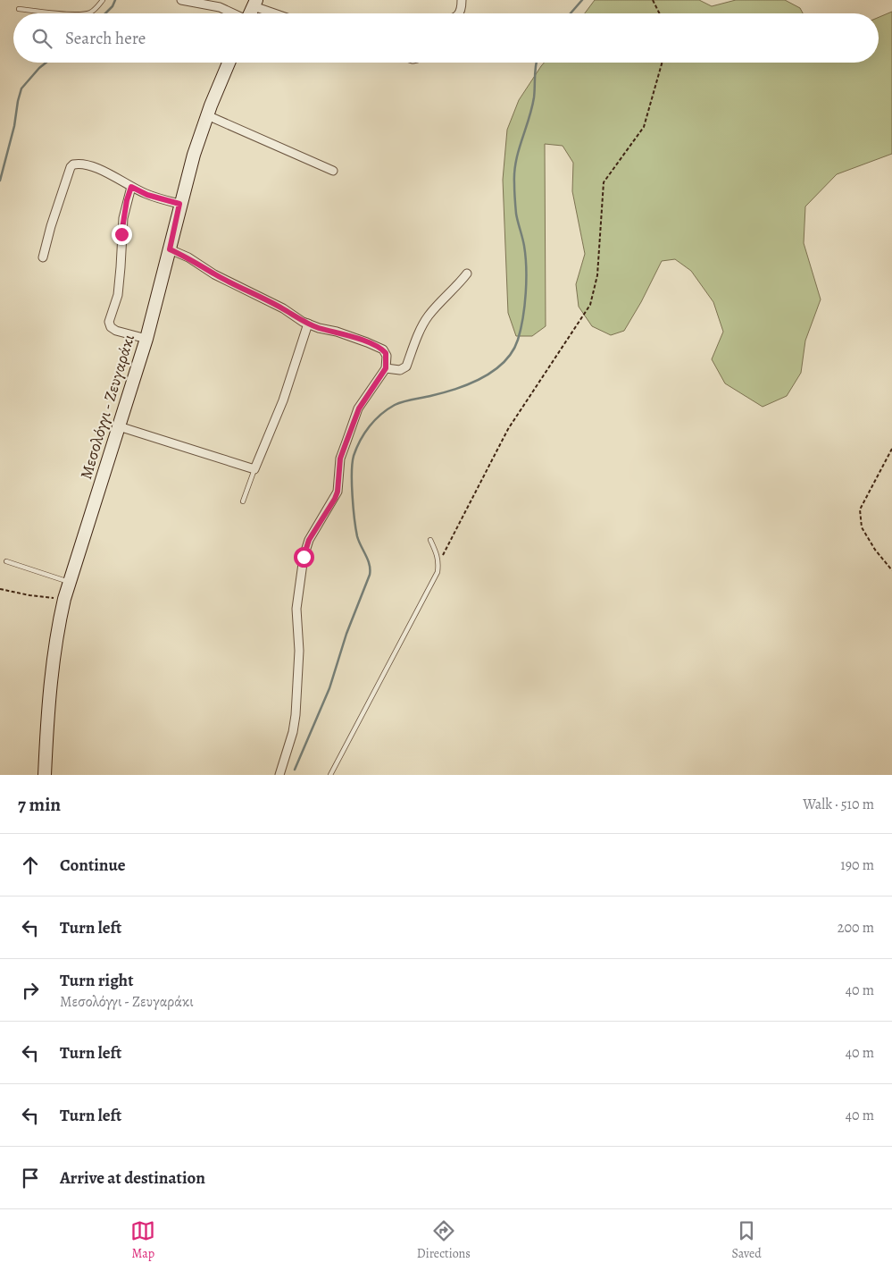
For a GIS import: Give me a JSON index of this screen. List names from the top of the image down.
{
  "streets": {
    "main road": ["Μεσολόγγι - Ζευγαράκι"]
  },
  "page": {
    "search": "Search here",
    "heading": ["7 min", "Walk · 510 m"],
    "list": [
      ["Continue", "190 m"],
      ["Turn left", "200 m"],
      ["Turn right", "Μεσολόγγι - Ζευγαράκι", "40 m"],
      ["Turn left", "40 m"],
      ["Turn left", "40 m"],
      "Arrive at destination"
    ],
    "nav": ["Map", "Directions", "Saved"]
  }
}
